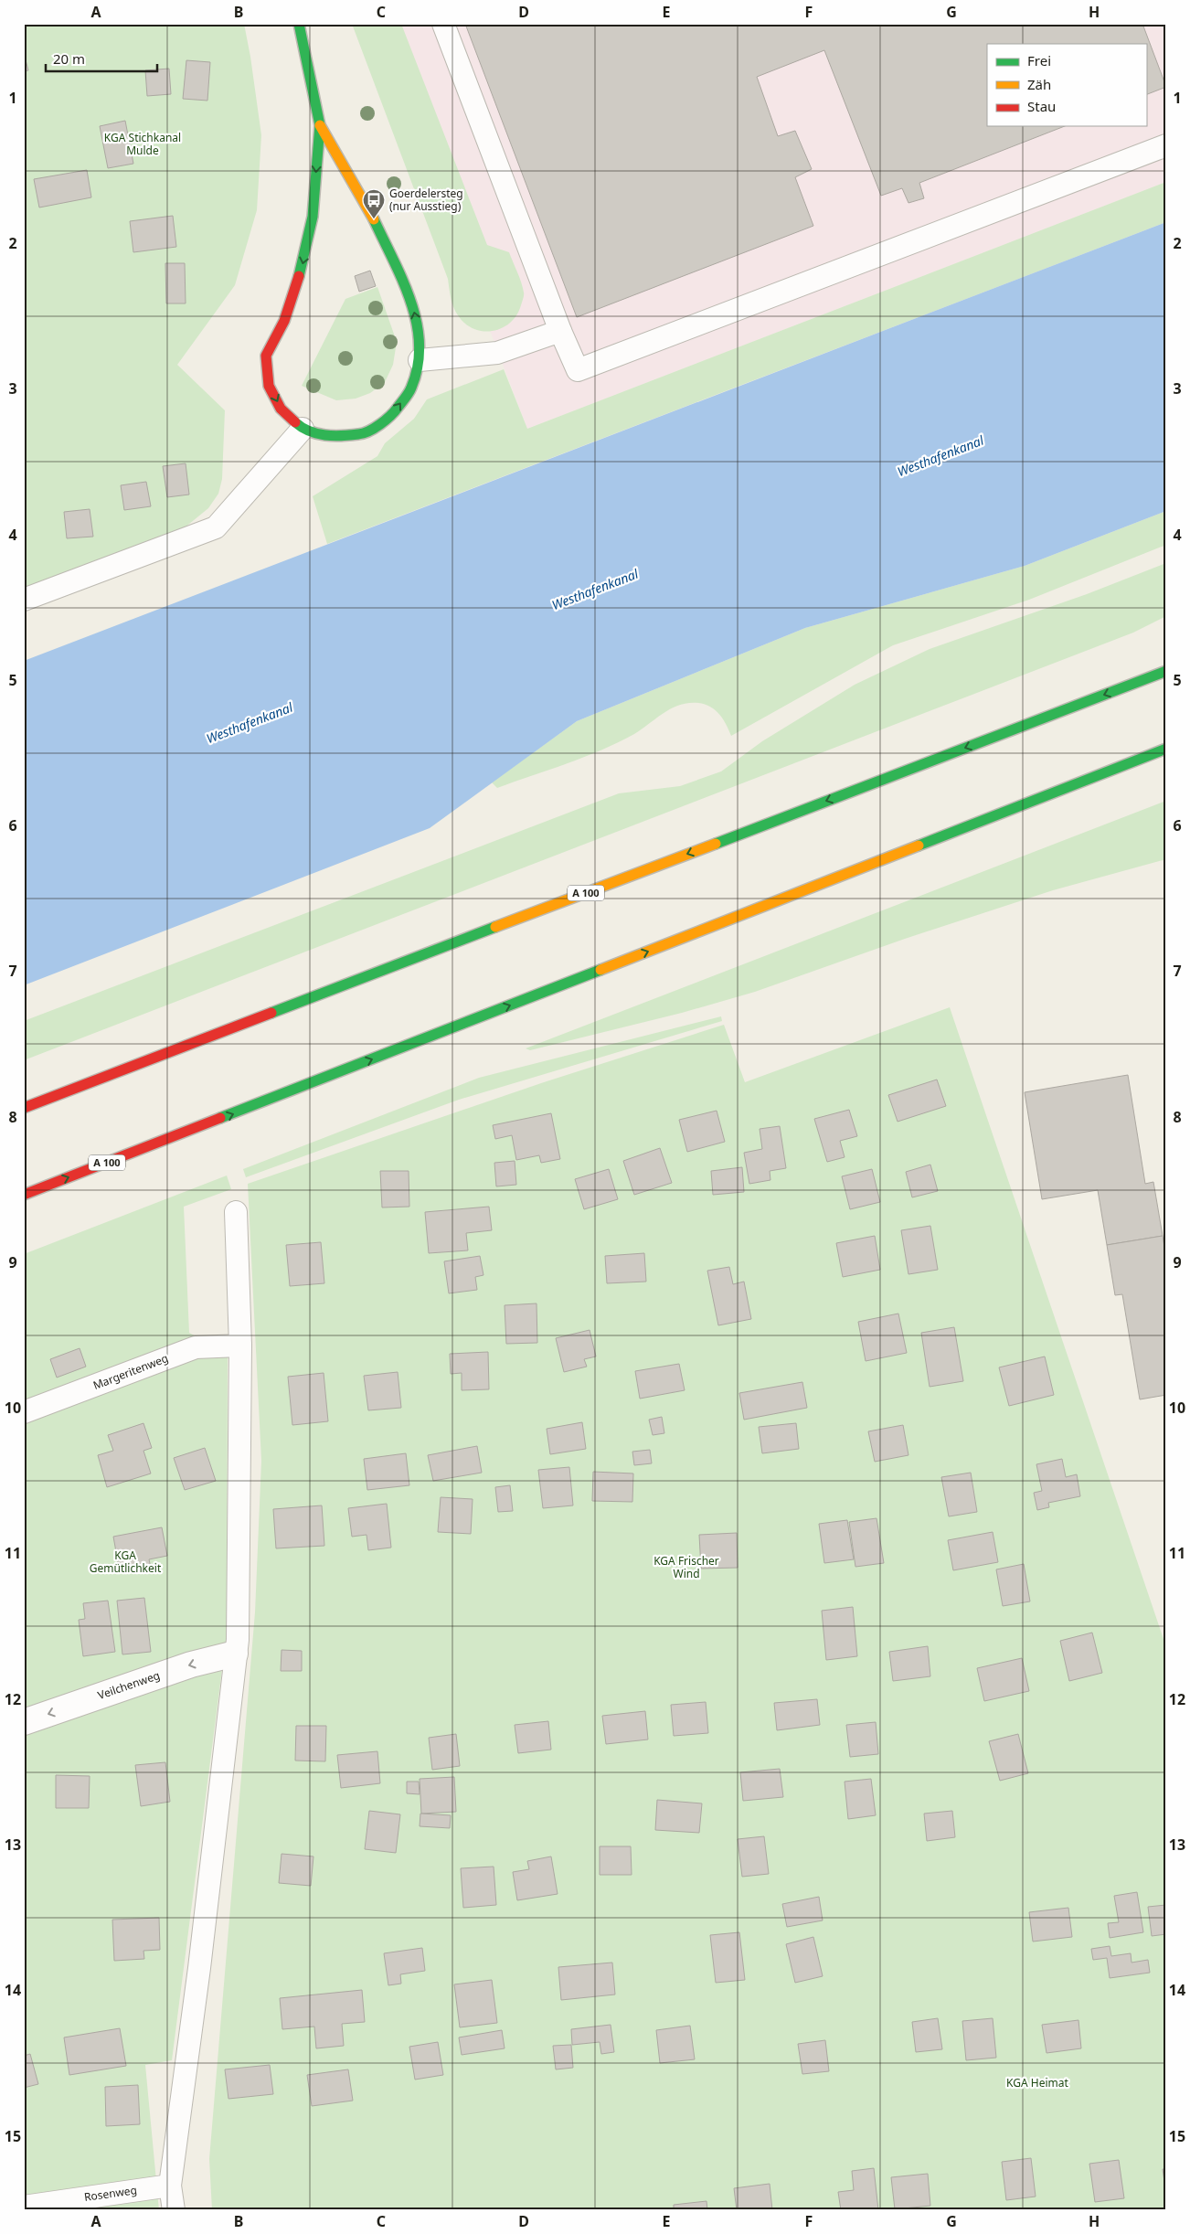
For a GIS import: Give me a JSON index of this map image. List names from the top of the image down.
{
  "streets": {
    "main road": ["A 100"],
    "street": ["Veilchenweg"],
    "lane": ["Margeritenweg", "Rosenweg"]
  },
  "one_way": ["Veilchenweg"],
  "water": ["Westhafenkanal"],
  "parks": [
    "KGA Stichkanal Mulde",
    "KGA Gemütlichkeit",
    "KGA Frischer Wind",
    "KGA Heimat"
  ],
  "places": {
    "bus stop": ["Goerdelersteg (nur Ausstieg)"]
  },
  "legend": ["Frei", "Zäh", "Stau"],
  "scale_bar": "20 m",
  "grid": {
    "columns": [
      "A",
      "B",
      "C",
      "D",
      "E",
      "F",
      "G",
      "H"
    ],
    "rows": [
      "1",
      "2",
      "3",
      "4",
      "5",
      "6",
      "7",
      "8",
      "9",
      "10",
      "11",
      "12",
      "13",
      "14",
      "15"
    ]
  }
}
